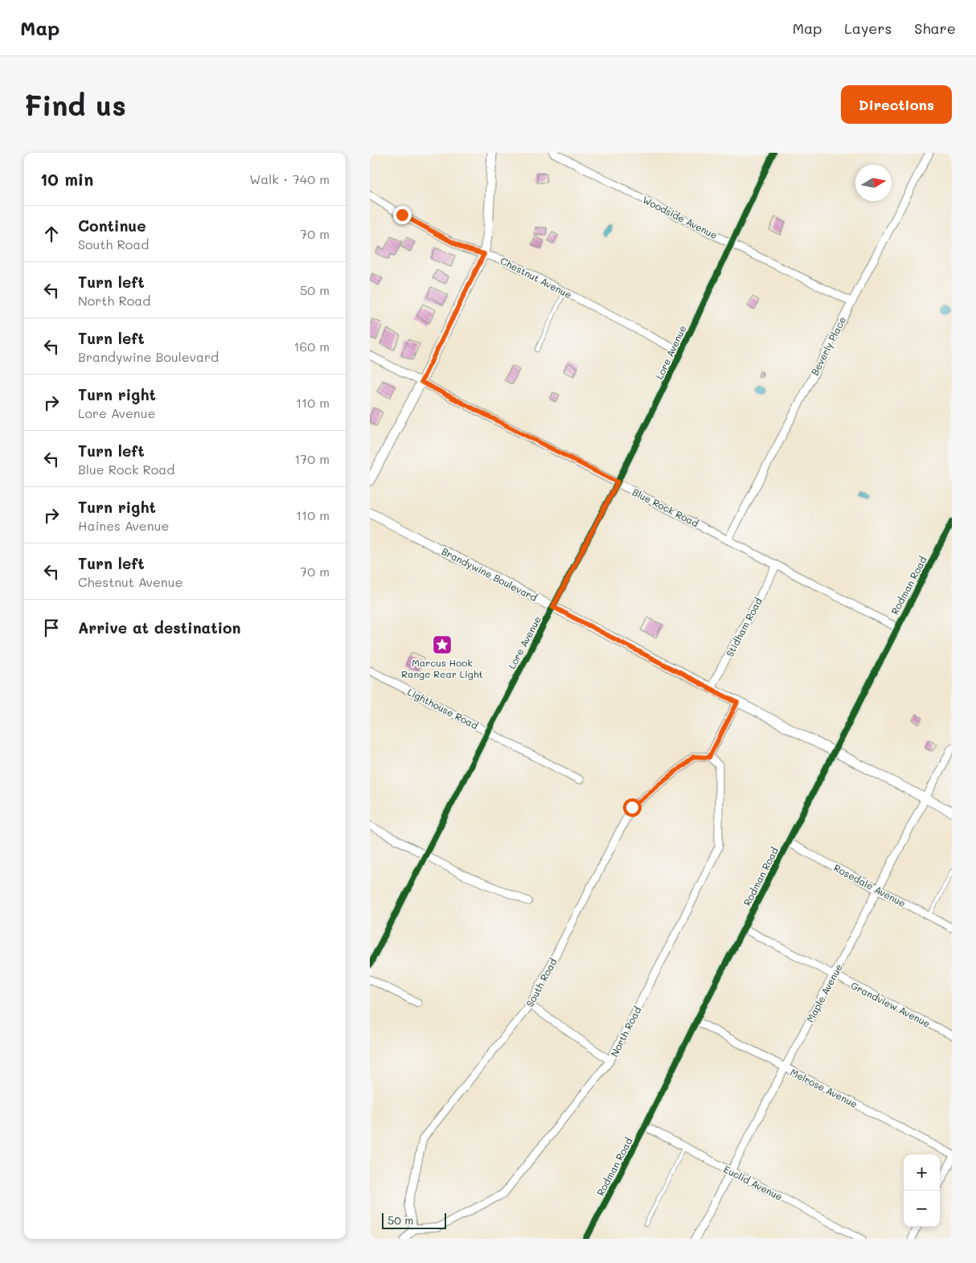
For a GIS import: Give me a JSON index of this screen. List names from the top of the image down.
{
  "streets": {
    "street": [
      "Woodside Avenue",
      "Chestnut Avenue",
      "Beverly Place",
      "Lore Avenue",
      "Blue Rock Road",
      "Brandywine Boulevard",
      "Rodman Road",
      "Stidham Road",
      "Lighthouse Road",
      "Rosedale Avenue",
      "South Road",
      "Maple Avenue",
      "Grandview Avenue",
      "North Road",
      "Melrose Avenue",
      "Euclid Avenue"
    ]
  },
  "crossings": [
    ["Woodside Avenue", "Beverly Place"],
    ["Woodside Avenue", "Lore Avenue"],
    ["Chestnut Avenue", "Lore Avenue"],
    ["Beverly Place", "Blue Rock Road"],
    ["Lore Avenue", "Blue Rock Road"],
    ["Lore Avenue", "Brandywine Boulevard"],
    ["Lore Avenue", "Lighthouse Road"],
    ["Blue Rock Road", "Rodman Road"],
    ["Blue Rock Road", "Stidham Road"],
    ["Brandywine Boulevard", "Rodman Road"],
    ["Brandywine Boulevard", "Stidham Road"],
    ["Brandywine Boulevard", "Maple Avenue"],
    ["Rodman Road", "Rosedale Avenue"],
    ["Rodman Road", "Grandview Avenue"],
    ["Rodman Road", "Melrose Avenue"],
    ["Rodman Road", "Euclid Avenue"],
    ["Rosedale Avenue", "Maple Avenue"],
    ["South Road", "North Road"],
    ["Maple Avenue", "Grandview Avenue"],
    ["Maple Avenue", "Melrose Avenue"],
    ["Maple Avenue", "Euclid Avenue"]
  ],
  "places": {
    "place": ["Marcus Hook Range Rear Light"]
  },
  "scale_bar": "50 m",
  "north": "right",
  "page": {
    "header": "Map",
    "nav": ["Map", "Layers", "Share"],
    "buttons": "Directions",
    "title": "Find us",
    "heading": ["10 min", "Walk · 740 m"],
    "list": [
      ["Continue", "South Road", "70 m"],
      ["Turn left", "North Road", "50 m"],
      ["Turn left", "Brandywine Boulevard", "160 m"],
      ["Turn right", "Lore Avenue", "110 m"],
      ["Turn left", "Blue Rock Road", "170 m"],
      ["Turn right", "Haines Avenue", "110 m"],
      ["Turn left", "Chestnut Avenue", "70 m"],
      "Arrive at destination"
    ],
    "map_buttons": ["+", "−"],
    "scale": "50 m"
  }
}
